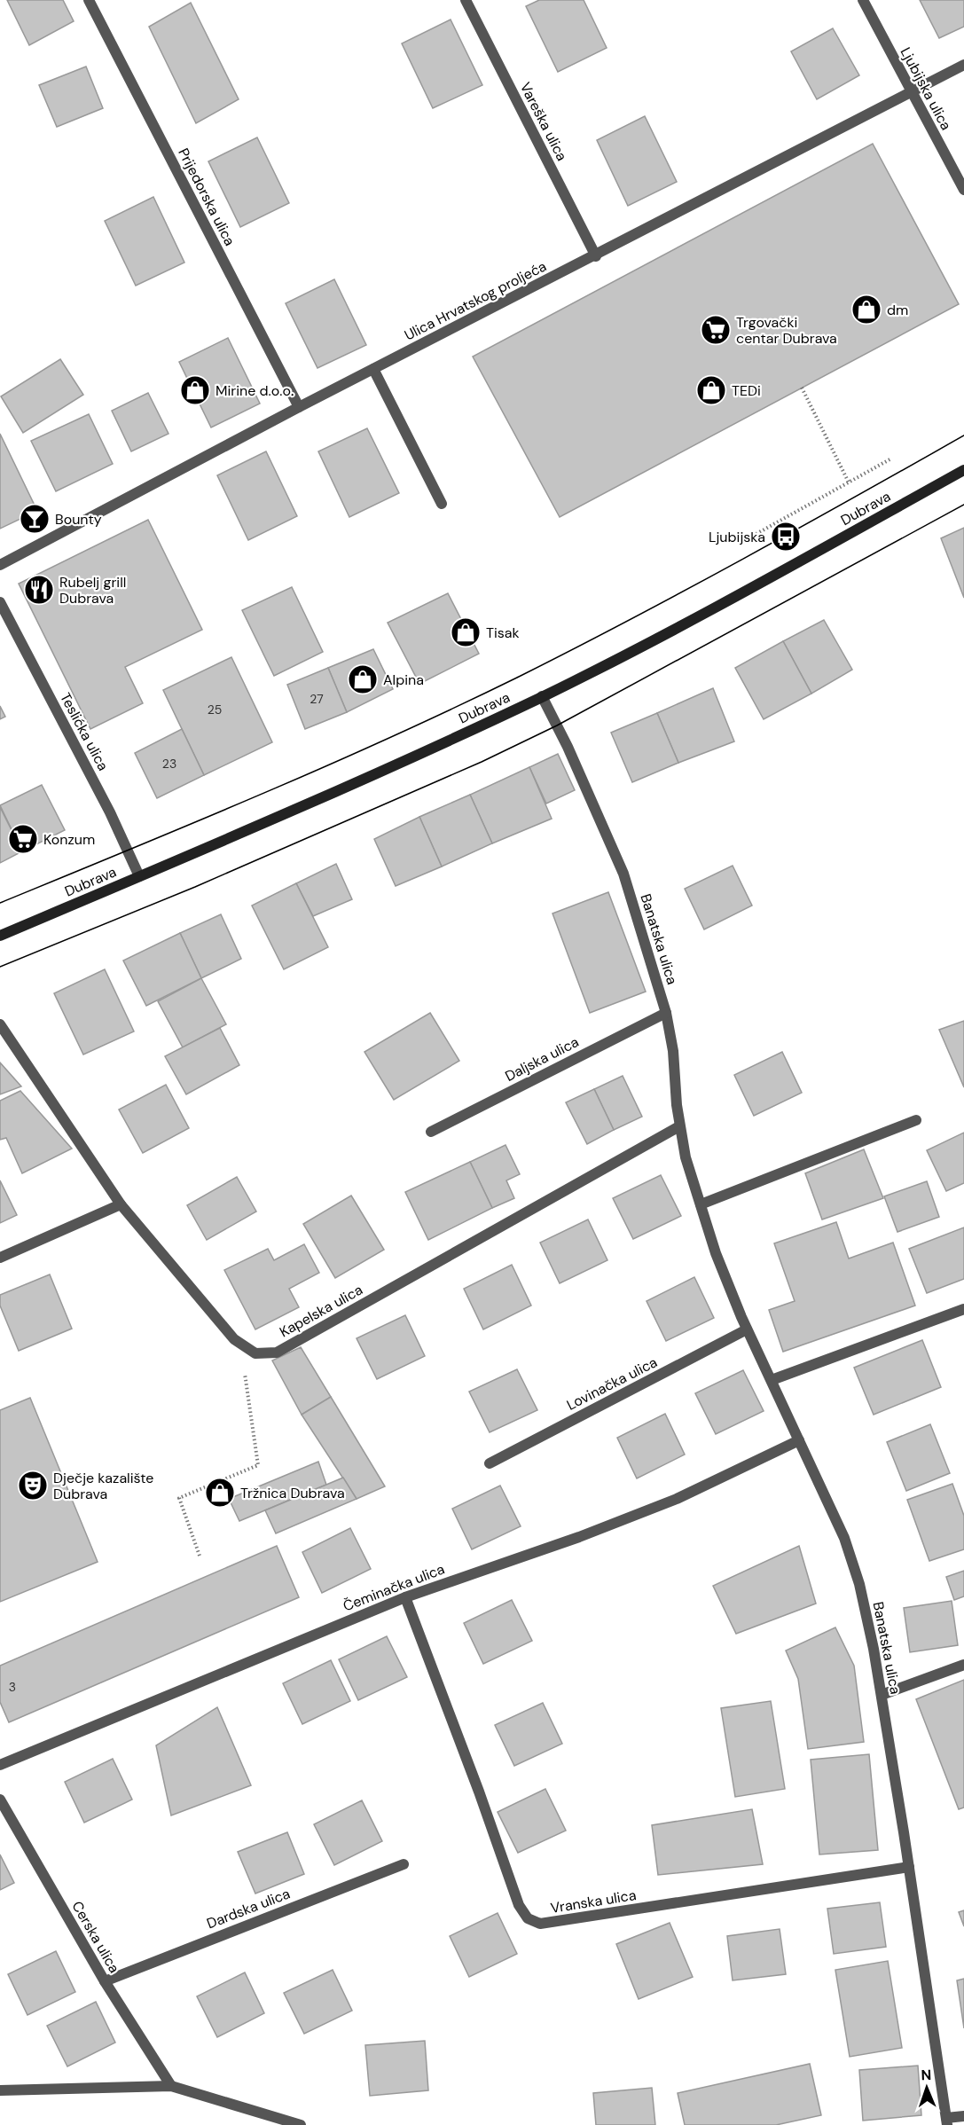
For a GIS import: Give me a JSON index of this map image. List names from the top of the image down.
{
  "streets": {
    "main road": ["Dubrava"],
    "street": [
      "Ljubijska ulica",
      "Vareška ulica",
      "Prijedorska ulica",
      "Ulica Hrvatskog proljeća",
      "Teslićka ulica",
      "Banatska ulica",
      "Daljska ulica",
      "Kapelska ulica",
      "Lovinačka ulica",
      "Čeminačka ulica",
      "Vranska ulica",
      "Dardska ulica",
      "Cerska ulica"
    ]
  },
  "crossings": [
    ["Ljubijska ulica", "Ulica Hrvatskog proljeća"],
    ["Vareška ulica", "Ulica Hrvatskog proljeća"],
    ["Prijedorska ulica", "Ulica Hrvatskog proljeća"],
    ["Dubrava", "Teslićka ulica"],
    ["Dubrava", "Banatska ulica"],
    ["Banatska ulica", "Daljska ulica"],
    ["Banatska ulica", "Kapelska ulica"],
    ["Banatska ulica", "Lovinačka ulica"],
    ["Banatska ulica", "Čeminačka ulica"],
    ["Banatska ulica", "Vranska ulica"],
    ["Čeminačka ulica", "Vranska ulica"],
    ["Dardska ulica", "Cerska ulica"]
  ],
  "places": {
    "shop": [
      "dm",
      "Mirine d.o.o.",
      "TEDi",
      "Tisak",
      "Alpina",
      "Tržnica Dubrava"
    ],
    "supermarket": ["Trgovački centar Dubrava", "Konzum"],
    "bar": ["Bounty"],
    "bus stop": ["Ljubijska"],
    "restaurant": ["Rubelj grill Dubrava"],
    "theatre": ["Dječje kazalište Dubrava"]
  },
  "house_numbers": [
    "27",
    "25",
    "23",
    "3"
  ],
  "north": "top"
}
